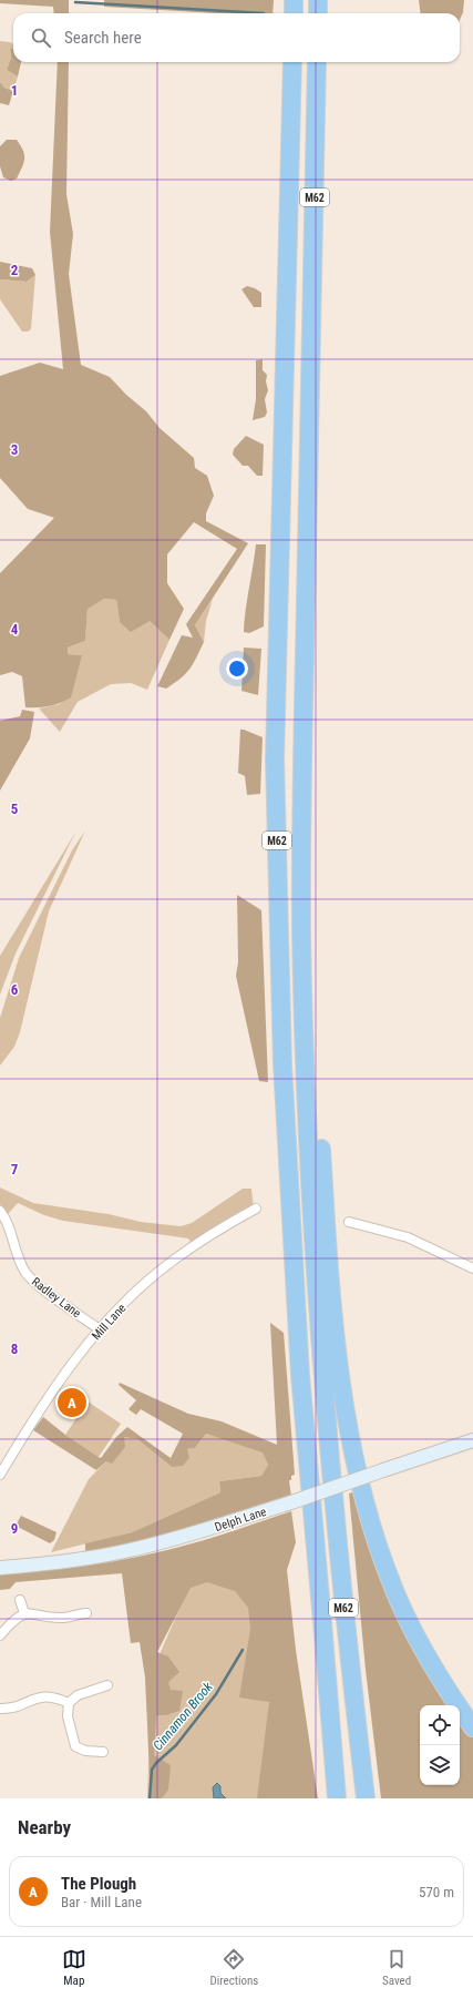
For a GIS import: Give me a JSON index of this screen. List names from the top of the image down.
{
  "streets": {
    "highway": ["M62"],
    "street": ["Radley Lane", "Mill Lane", "Delph Lane"]
  },
  "crossings": [
    ["Radley Lane", "Mill Lane"]
  ],
  "water": ["Cinnamon Brook"],
  "page": {
    "search": "Search here",
    "pins": "A",
    "heading": "Nearby",
    "list": [
      {
        "mark": "A",
        "name": "The Plough",
        "note": "Bar · Mill Lane",
        "value": "570 m"
      }
    ],
    "nav": ["Map", "Directions", "Saved"]
  },
  "grid": {
    "rows": [
      "1",
      "2",
      "3",
      "4",
      "5",
      "6",
      "7",
      "8",
      "9"
    ]
  }
}
